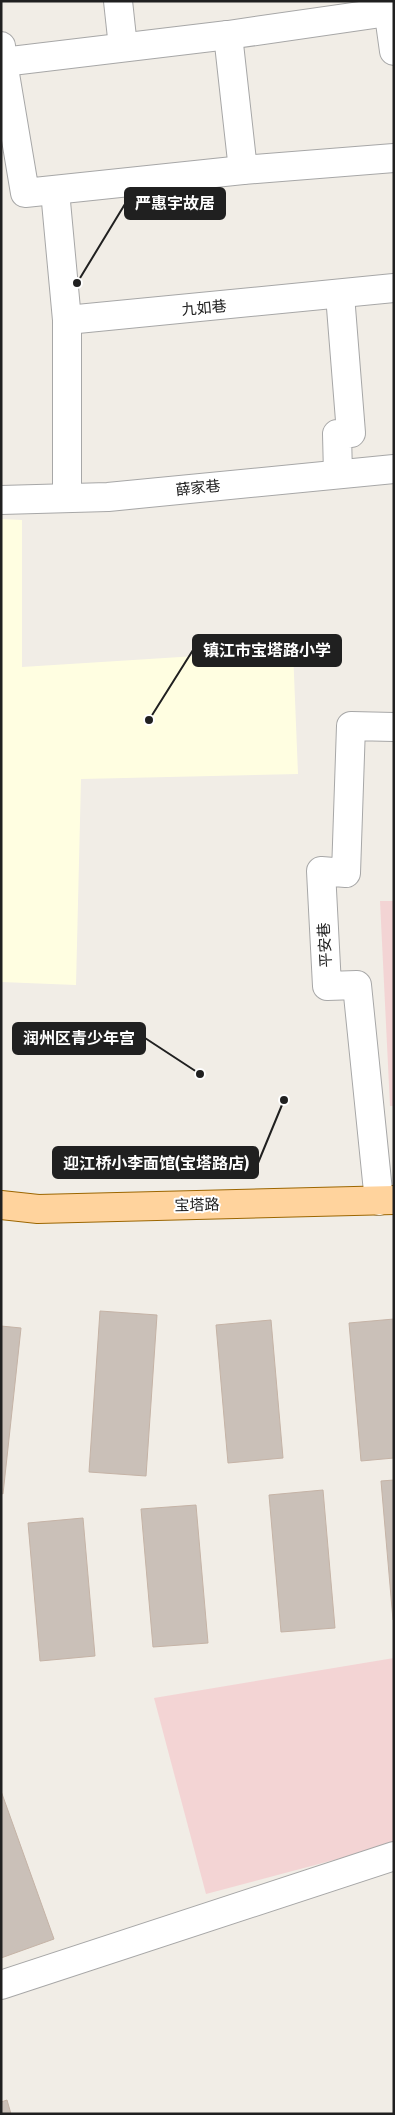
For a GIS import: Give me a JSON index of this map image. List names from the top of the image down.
{
  "streets": {
    "main road": ["宝塔路"],
    "lane": ["九如巷", "薛家巷", "平安巷"]
  },
  "crossings": [
    ["平安巷", "宝塔路"]
  ],
  "places": [
    "严惠宇故居",
    "镇江市宝塔路小学",
    "润州区青少年宫",
    "迎江桥小李面馆(宝塔路店)"
  ]
}
